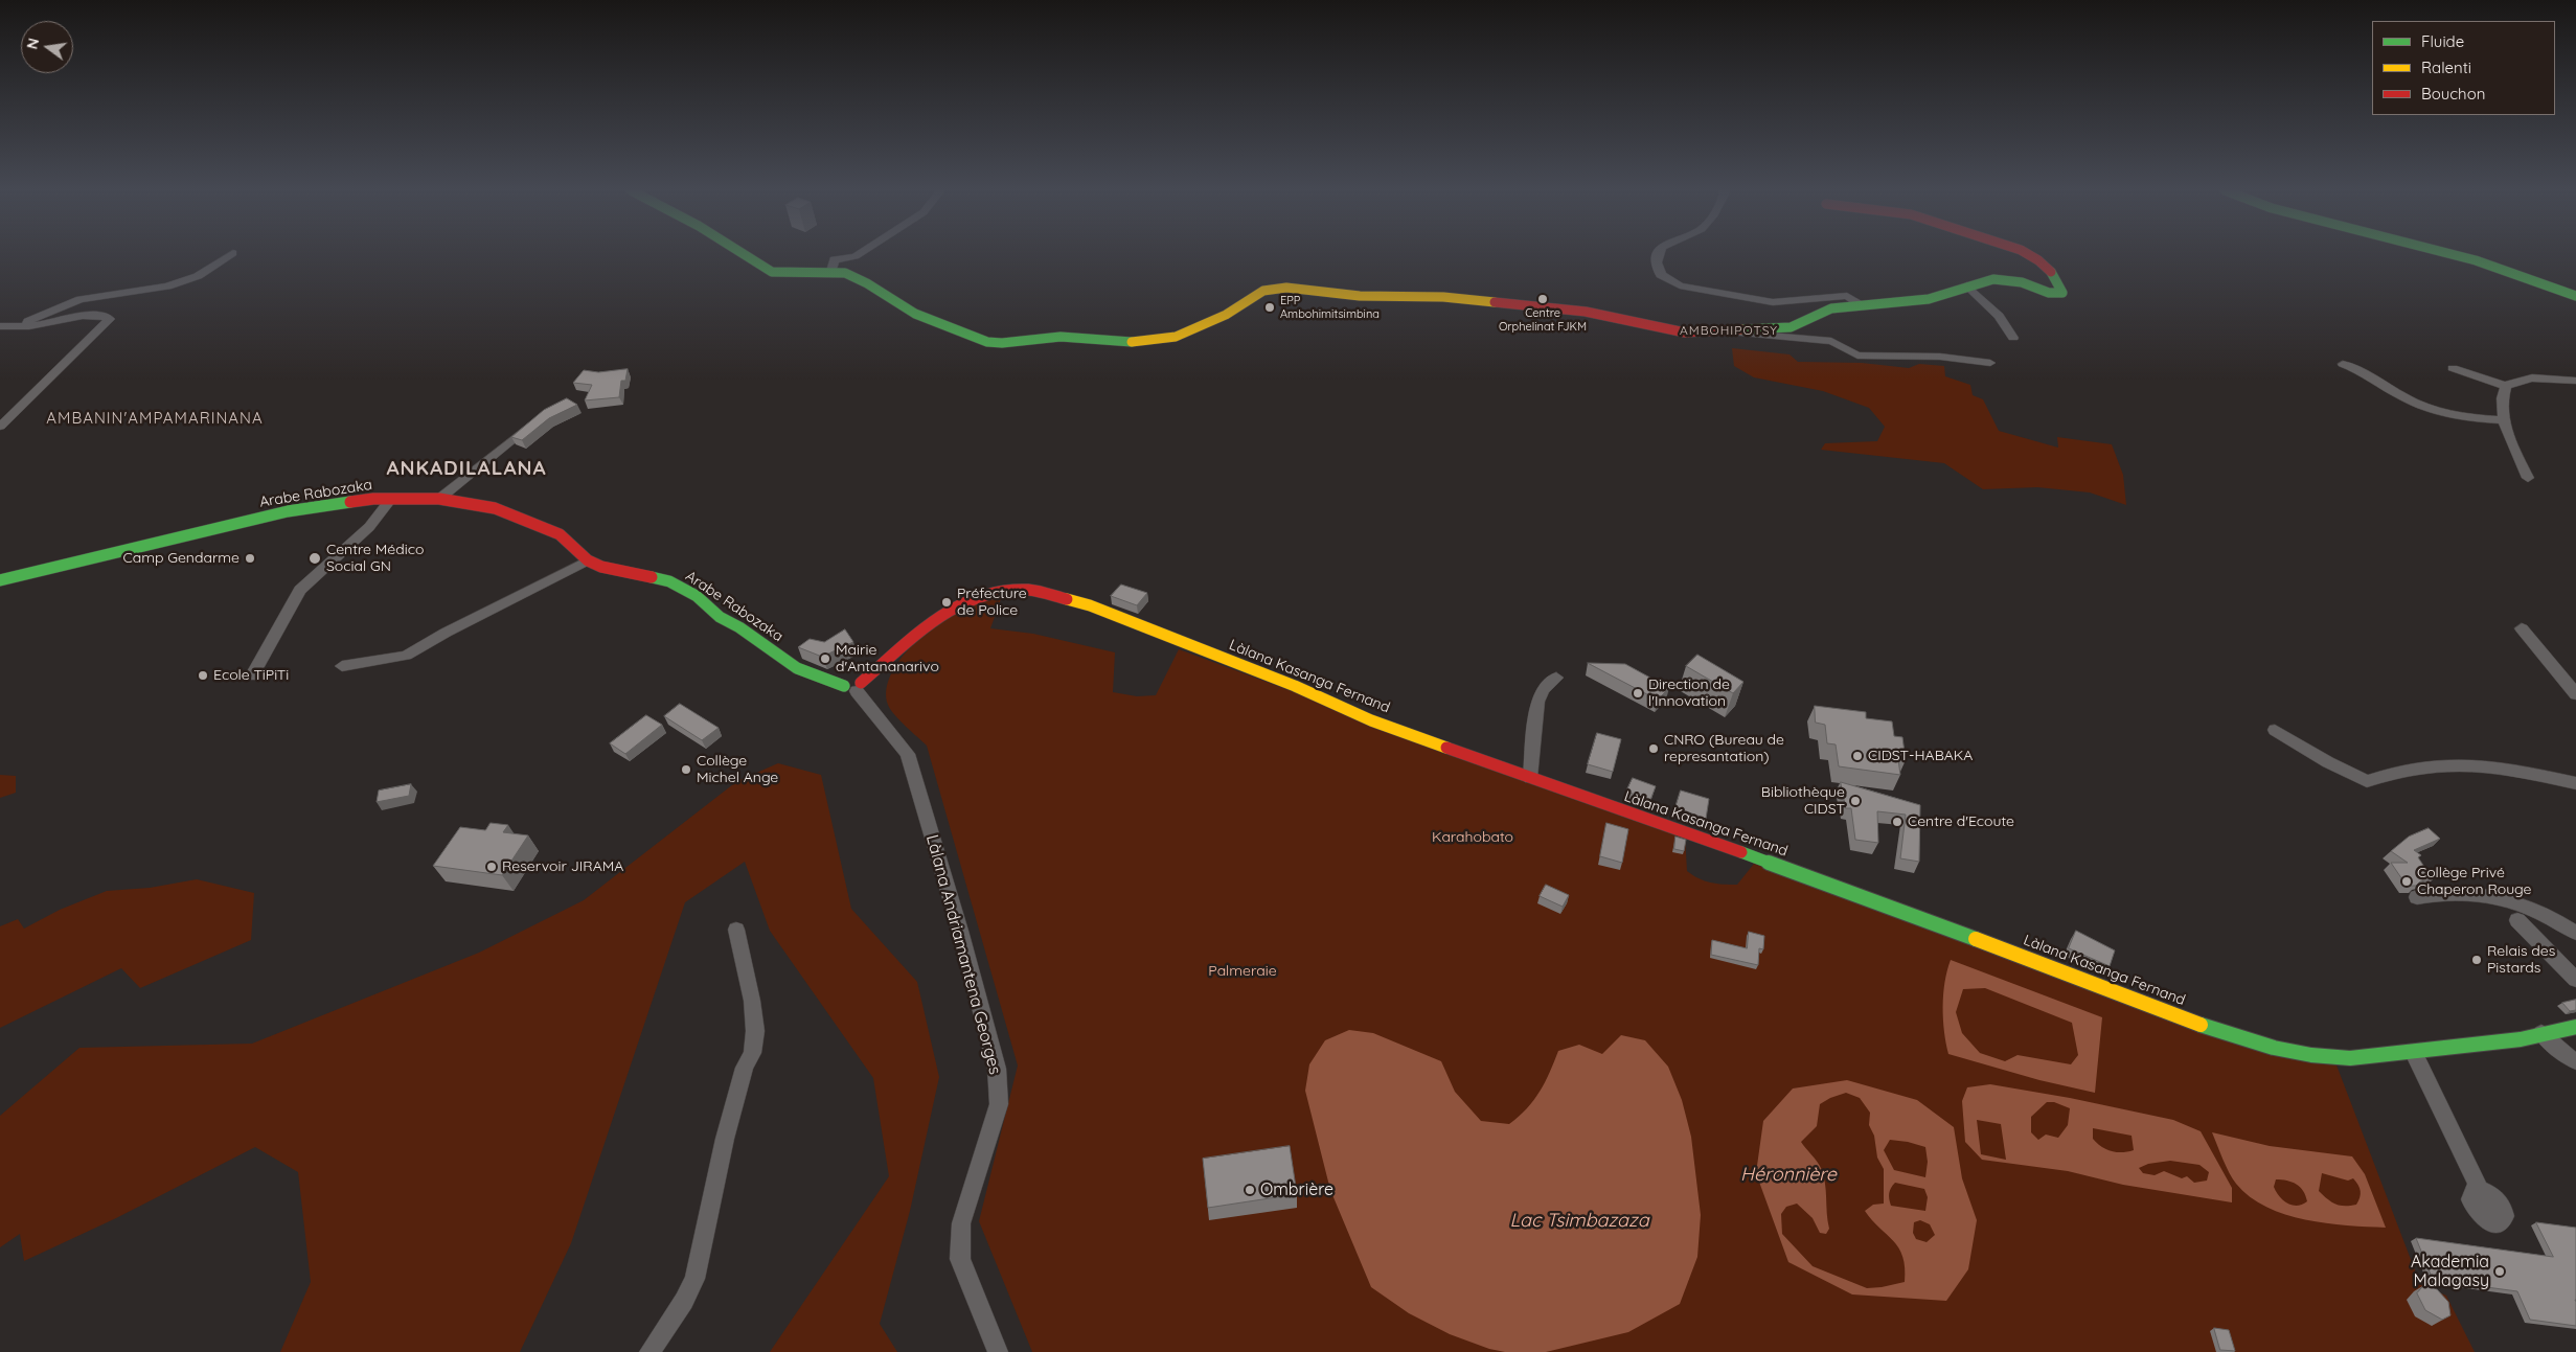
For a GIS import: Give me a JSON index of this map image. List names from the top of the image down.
{
  "streets": {
    "street": ["Arabe Rabozaka", "Làlana Kasanga Fernand", "Làlana Andriamantena Georges"]
  },
  "crossings": [
    ["Arabe Rabozaka", "Làlana Kasanga Fernand"],
    ["Arabe Rabozaka", "Làlana Andriamantena Georges"],
    ["Làlana Kasanga Fernand", "Làlana Andriamantena Georges"]
  ],
  "districts": ["AMBOHIPOTSY", "AMBANIN'AMPAMARINANA", "ANKADILALANA"],
  "water": ["Héronnière", "Lac Tsimbazaza"],
  "parks": ["Karahobato", "Palmeraie"],
  "places": [
    "Centre Orphelinat FJKM",
    "EPP Ambohimitsimbina",
    "Camp Gendarme",
    "Centre Médico Social GN",
    "Préfecture de Police",
    "Mairie d'Antananarivo",
    "Ecole TiPiTi",
    "Direction de l'Innovation",
    "CNRO (Bureau de represantation)",
    "CIDST-HABAKA",
    "Collège Michel Ange",
    "Bibliothèque CIDST",
    "Centre d'Ecoute",
    "Reservoir JIRAMA",
    "Collège Privé Chaperon Rouge",
    "Relais des Pistards",
    "Ombrière",
    "Akademia Malagasy"
  ],
  "legend": ["Fluide", "Ralenti", "Bouchon"],
  "north": "left"
}
